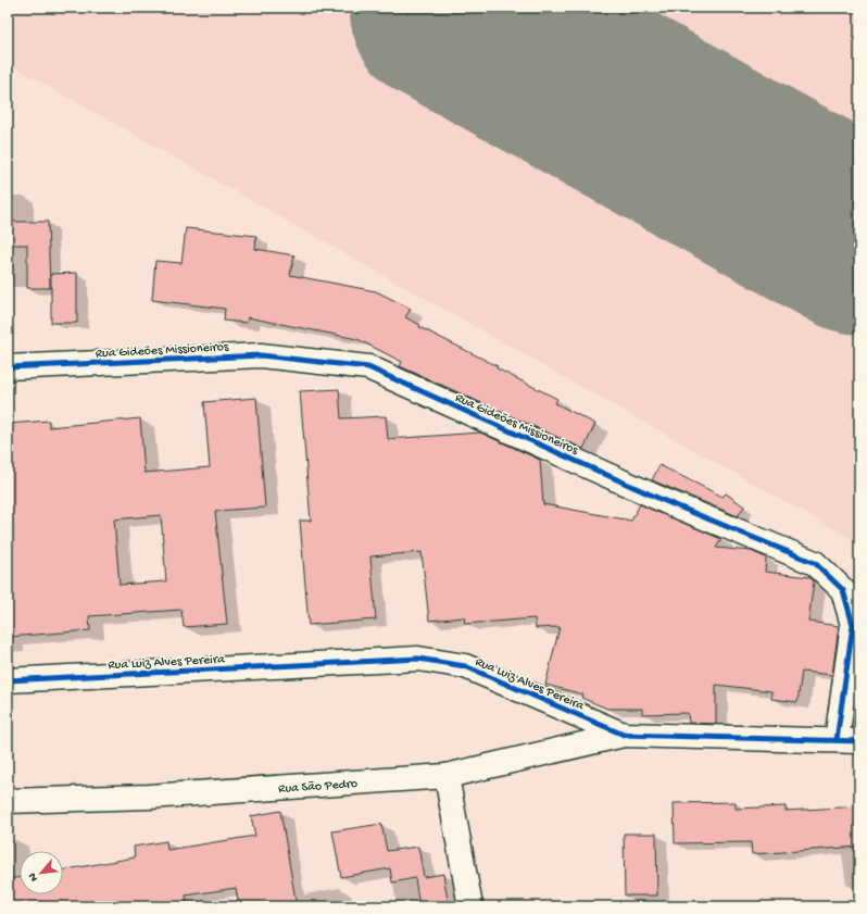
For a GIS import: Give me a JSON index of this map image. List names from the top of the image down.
{
  "streets": {
    "street": ["Rua Gideões Missioneiros", "Rua Luiz Alves Pereira", "Rua São Pedro"]
  },
  "crossings": [
    ["Rua Gideões Missioneiros", "Rua Luiz Alves Pereira"],
    ["Rua Luiz Alves Pereira", "Rua São Pedro"]
  ],
  "north": "bottom left"
}
